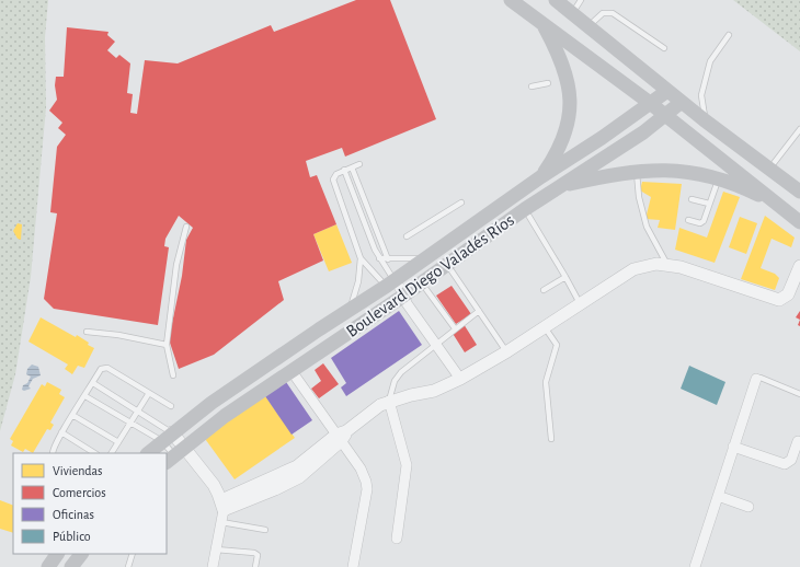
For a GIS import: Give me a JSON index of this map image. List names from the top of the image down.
{
  "streets": {
    "main road": ["Boulevard Diego Valadés Ríos"]
  },
  "legend": [
    "Viviendas",
    "Comercios",
    "Oficinas",
    "Público"
  ]
}
